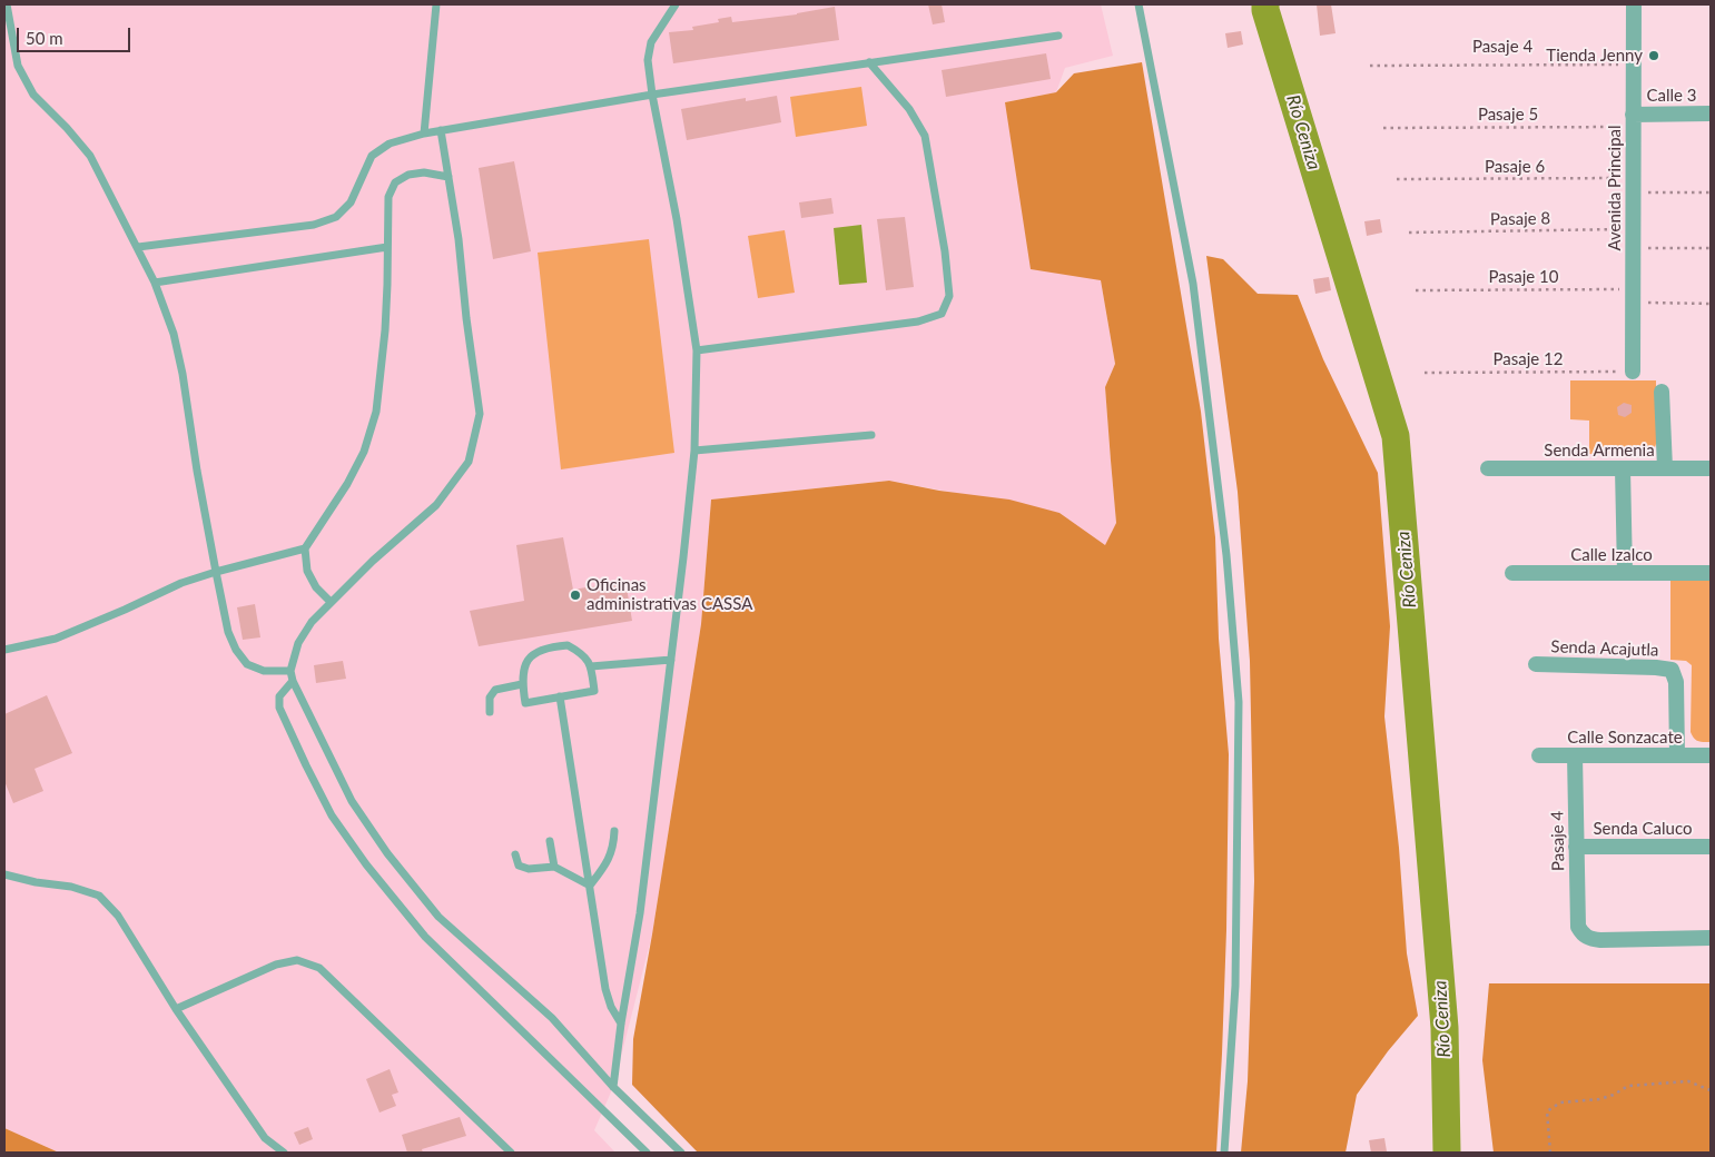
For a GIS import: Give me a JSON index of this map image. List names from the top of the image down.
{
  "streets": {
    "street": [
      "Pasaje 4",
      "Calle 3",
      "Avenida Principal",
      "Senda Armenia",
      "Calle Izalco",
      "Senda Acajutla",
      "Calle Sonzacate",
      "Senda Caluco"
    ],
    "path": [
      "Pasaje 5",
      "Pasaje 6",
      "Pasaje 8",
      "Pasaje 10",
      "Pasaje 12"
    ]
  },
  "crossings": [
    ["Pasaje 4", "Avenida Principal"],
    ["Pasaje 4", "Calle Sonzacate"],
    ["Pasaje 4", "Senda Caluco"],
    ["Calle 3", "Pasaje 5"],
    ["Calle 3", "Avenida Principal"],
    ["Pasaje 5", "Avenida Principal"],
    ["Pasaje 6", "Avenida Principal"],
    ["Avenida Principal", "Pasaje 8"],
    ["Avenida Principal", "Pasaje 10"],
    ["Avenida Principal", "Pasaje 12"],
    ["Senda Acajutla", "Calle Sonzacate"]
  ],
  "water": ["Río Ceniza"],
  "places": ["Tienda Jenny", "Oficinas administrativas CASSA"],
  "scale_bar": "50 m"
}
